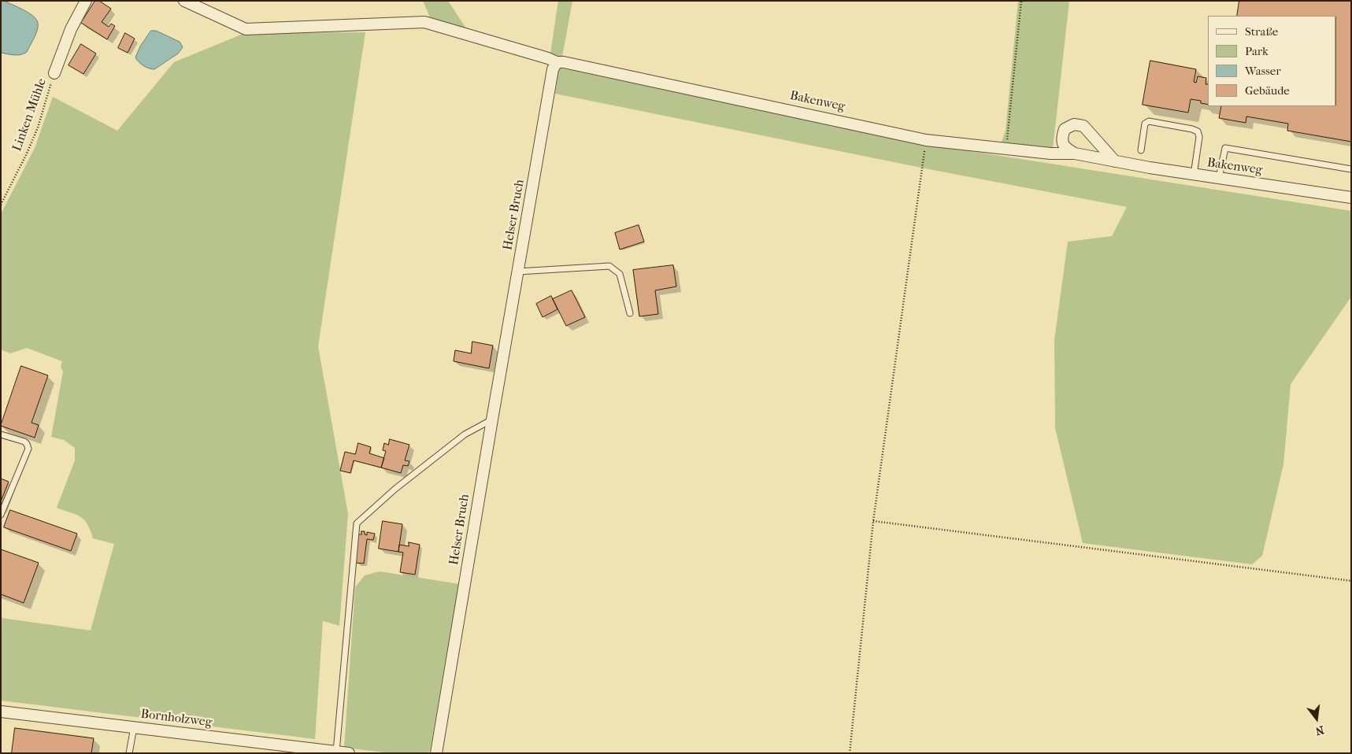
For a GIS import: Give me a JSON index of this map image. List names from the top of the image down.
{
  "streets": {
    "street": ["Bakenweg", "Helser Bruch", "Bornholzweg"],
    "path": ["Linken Mühle"]
  },
  "crossings": [
    ["Bakenweg", "Helser Bruch"]
  ],
  "legend": [
    "Straße",
    "Park",
    "Wasser",
    "Gebäude"
  ],
  "north": "bottom"
}
